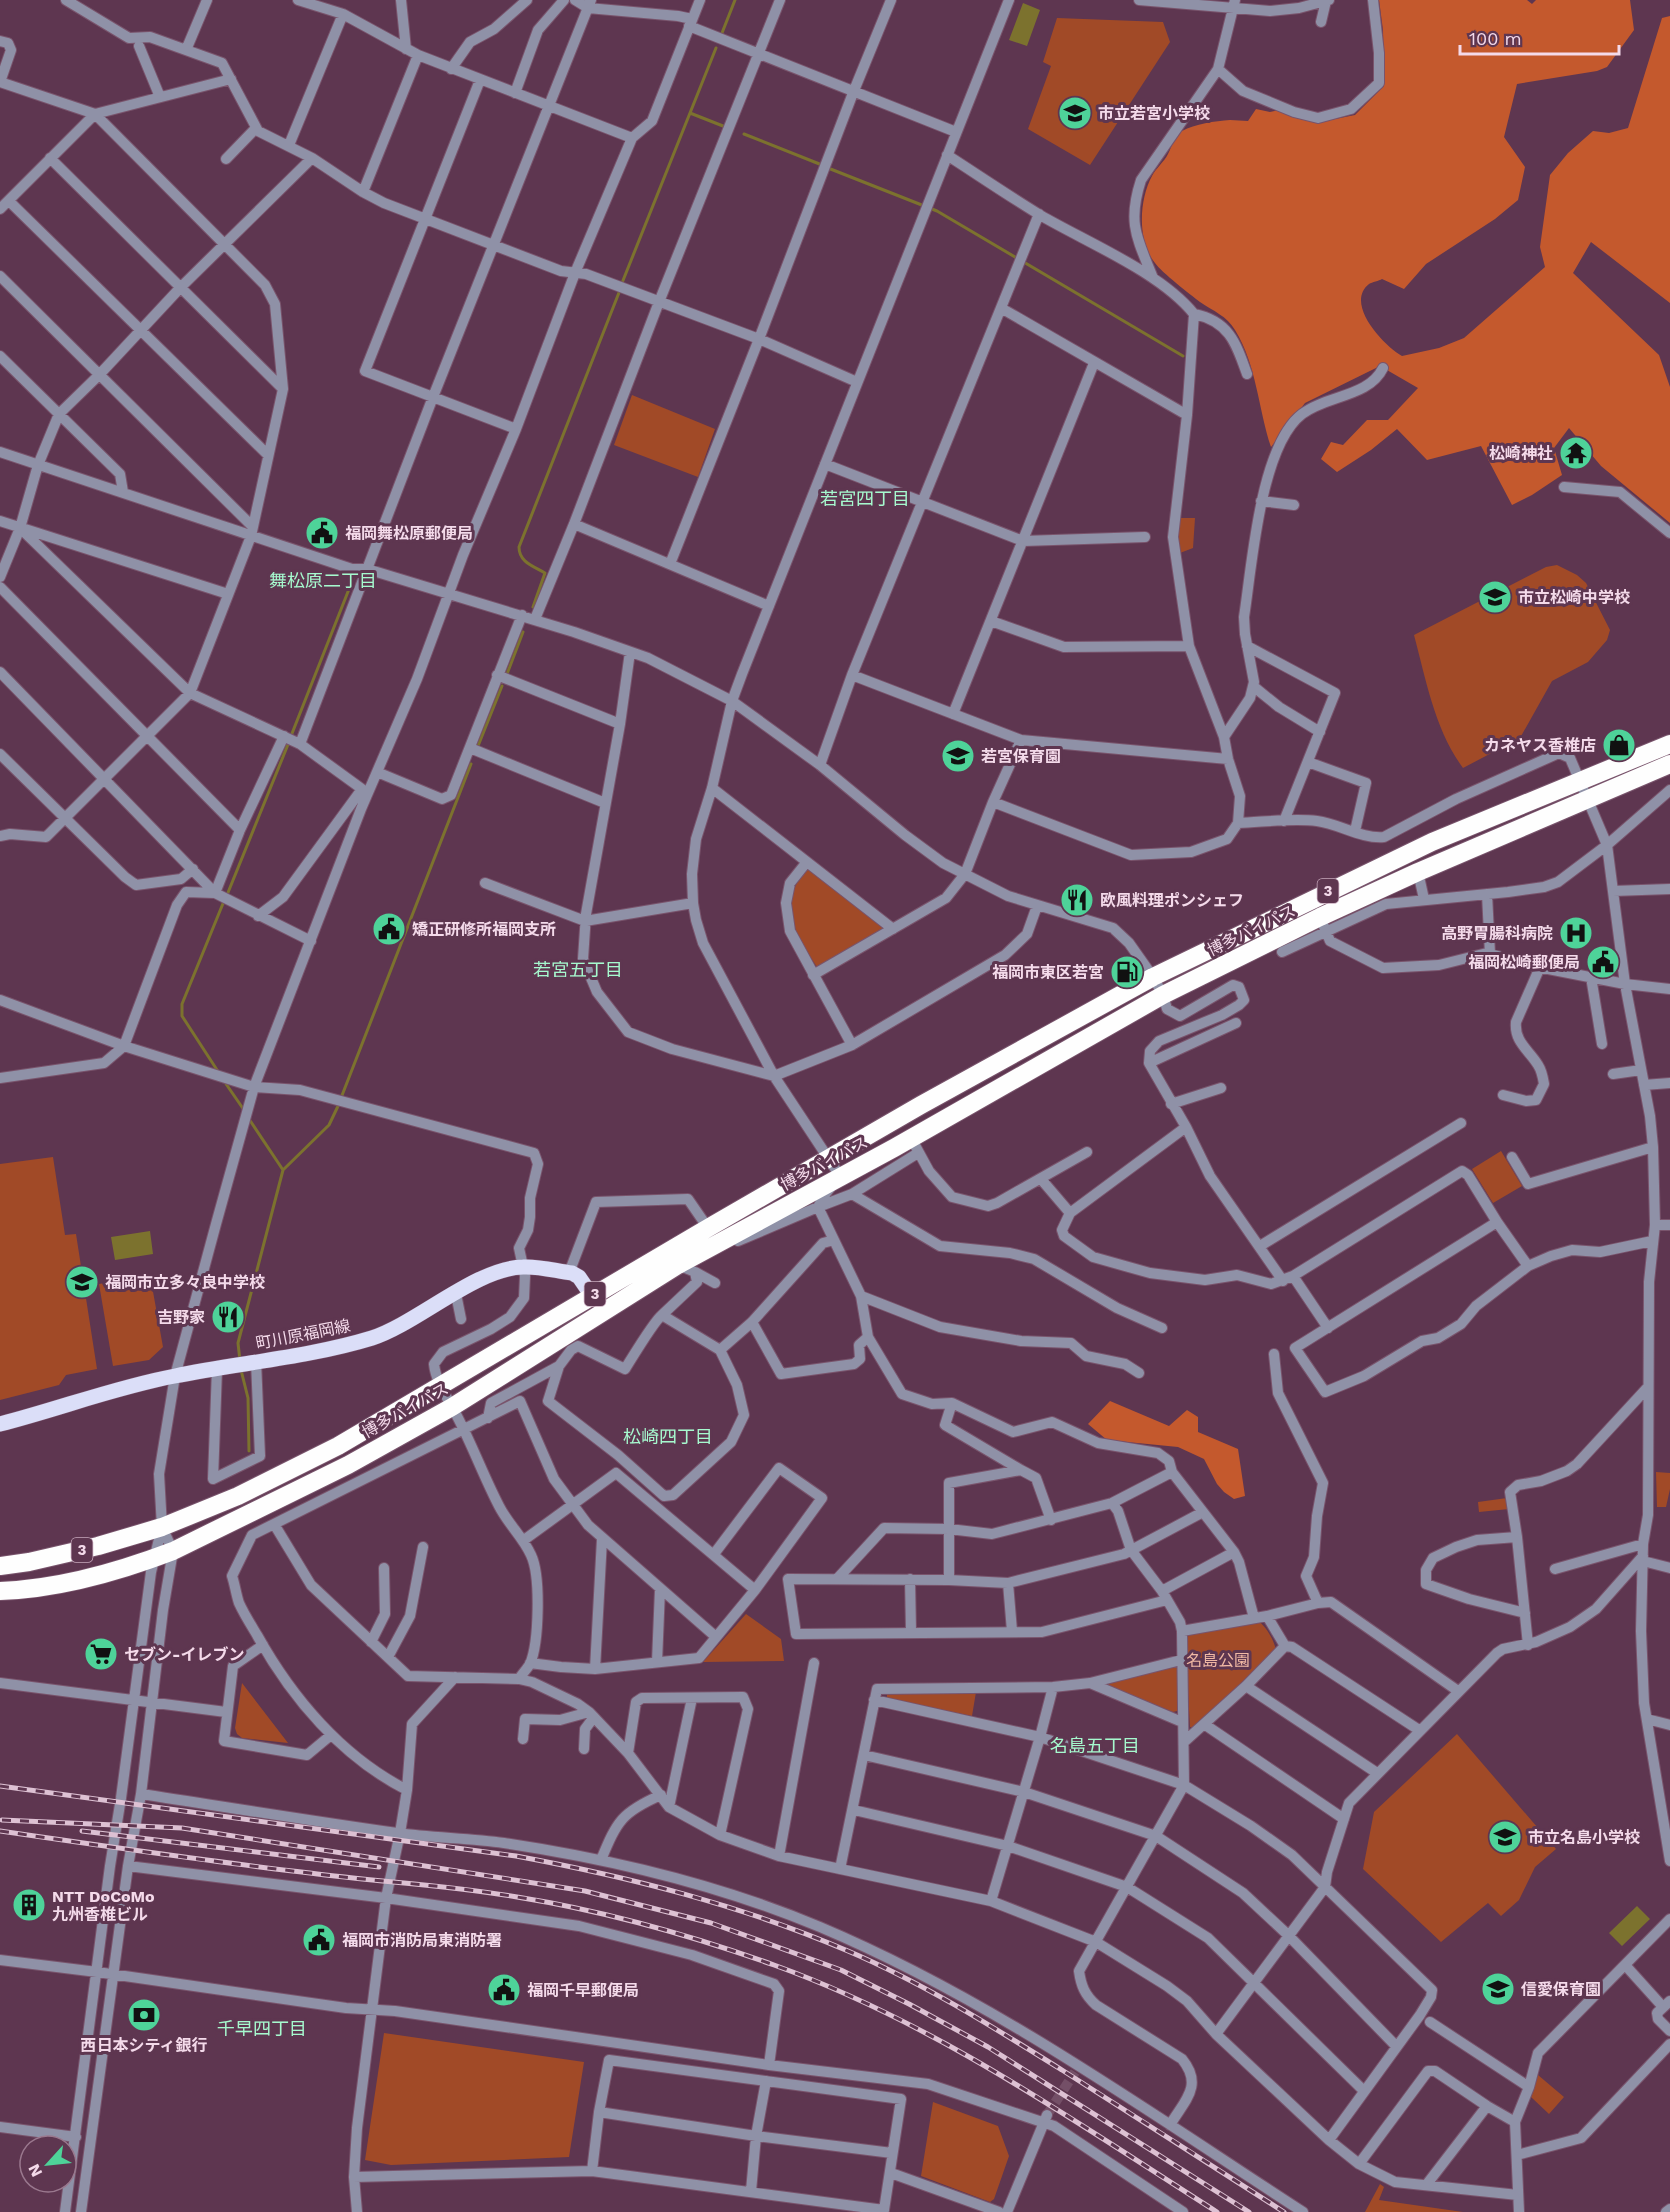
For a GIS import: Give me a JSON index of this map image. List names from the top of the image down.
{
  "streets": {
    "highway": ["3", "博多バイパス"],
    "main road": ["町川原福岡線"]
  },
  "districts": [
    "若宮四丁目",
    "舞松原二丁目",
    "若宮五丁目",
    "松崎四丁目",
    "名島五丁目",
    "千早四丁目"
  ],
  "parks": ["名島公園"],
  "places": {
    "school or university": [
      "市立若宮小学校",
      "市立松崎中学校",
      "若宮保育園",
      "福岡市立多々良中学校",
      "市立名島小学校",
      "信愛保育園"
    ],
    "temple": ["松崎神社"],
    "public building": [
      "福岡舞松原郵便局",
      "矯正研修所福岡支所",
      "福岡松崎郵便局",
      "福岡市消防局東消防署",
      "福岡千早郵便局"
    ],
    "shop": ["カネヤス香椎店"],
    "restaurant": ["欧風料理ポンシェフ", "吉野家"],
    "hospital": ["高野胃腸科病院"],
    "fuel station": ["福岡市東区若宮"],
    "supermarket": ["セブン-イレブン"],
    "building": ["NTT DoCoMo 九州香椎ビル"],
    "bank": ["西日本シティ銀行"]
  },
  "scale_bar": "100 m",
  "north": "bottom left"
}
